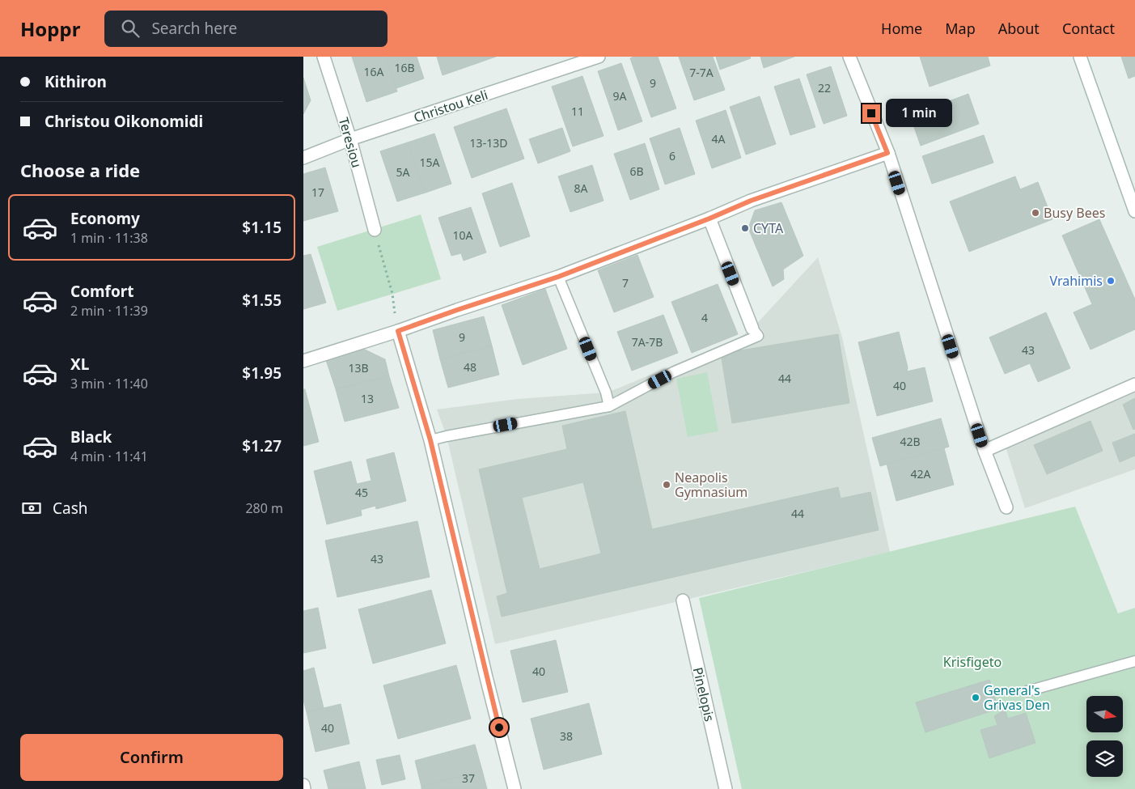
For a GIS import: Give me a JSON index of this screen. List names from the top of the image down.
{
  "streets": {
    "street": ["Christou Keli", "Teresiou", "Pinelopis"]
  },
  "crossings": [
    ["Christou Keli", "Teresiou"]
  ],
  "parks": ["Krisfigeto"],
  "places": [
    "Busy Bees",
    "CYTA",
    "Vrahimis",
    "Neapolis Gymnasium",
    "General's Grivas Den"
  ],
  "house_numbers": [
    "16B",
    "16A",
    "7-7A",
    "9",
    "22",
    "9A",
    "11",
    "4A",
    "13-13D",
    "6",
    "15A",
    "6B",
    "5A",
    "8A",
    "17",
    "10A",
    "7",
    "4",
    "9",
    "7A-7B",
    "43",
    "48",
    "13B",
    "44",
    "40",
    "13",
    "42B",
    "42A",
    "45",
    "44",
    "43",
    "40",
    "40",
    "38",
    "37"
  ],
  "north": "right",
  "page": {
    "header": "Hoppr",
    "search": "Search here",
    "nav": [
      "Home",
      "Map",
      "About",
      "Contact"
    ],
    "banner": ["Kithiron", "Christou Oikonomidi"],
    "bubble": "1 min",
    "heading": "Choose a ride",
    "list": [
      {
        "name": "Economy",
        "note": "1 min · 11:38",
        "value": "$1.15"
      },
      {
        "name": "Comfort",
        "note": "2 min · 11:39",
        "value": "$1.55"
      },
      {
        "name": "XL",
        "note": "3 min · 11:40",
        "value": "$1.95"
      },
      {
        "name": "Black",
        "note": "4 min · 11:41",
        "value": "$1.27"
      }
    ],
    "pay": ["Cash", "280 m"],
    "buttons": "Confirm"
  }
}
